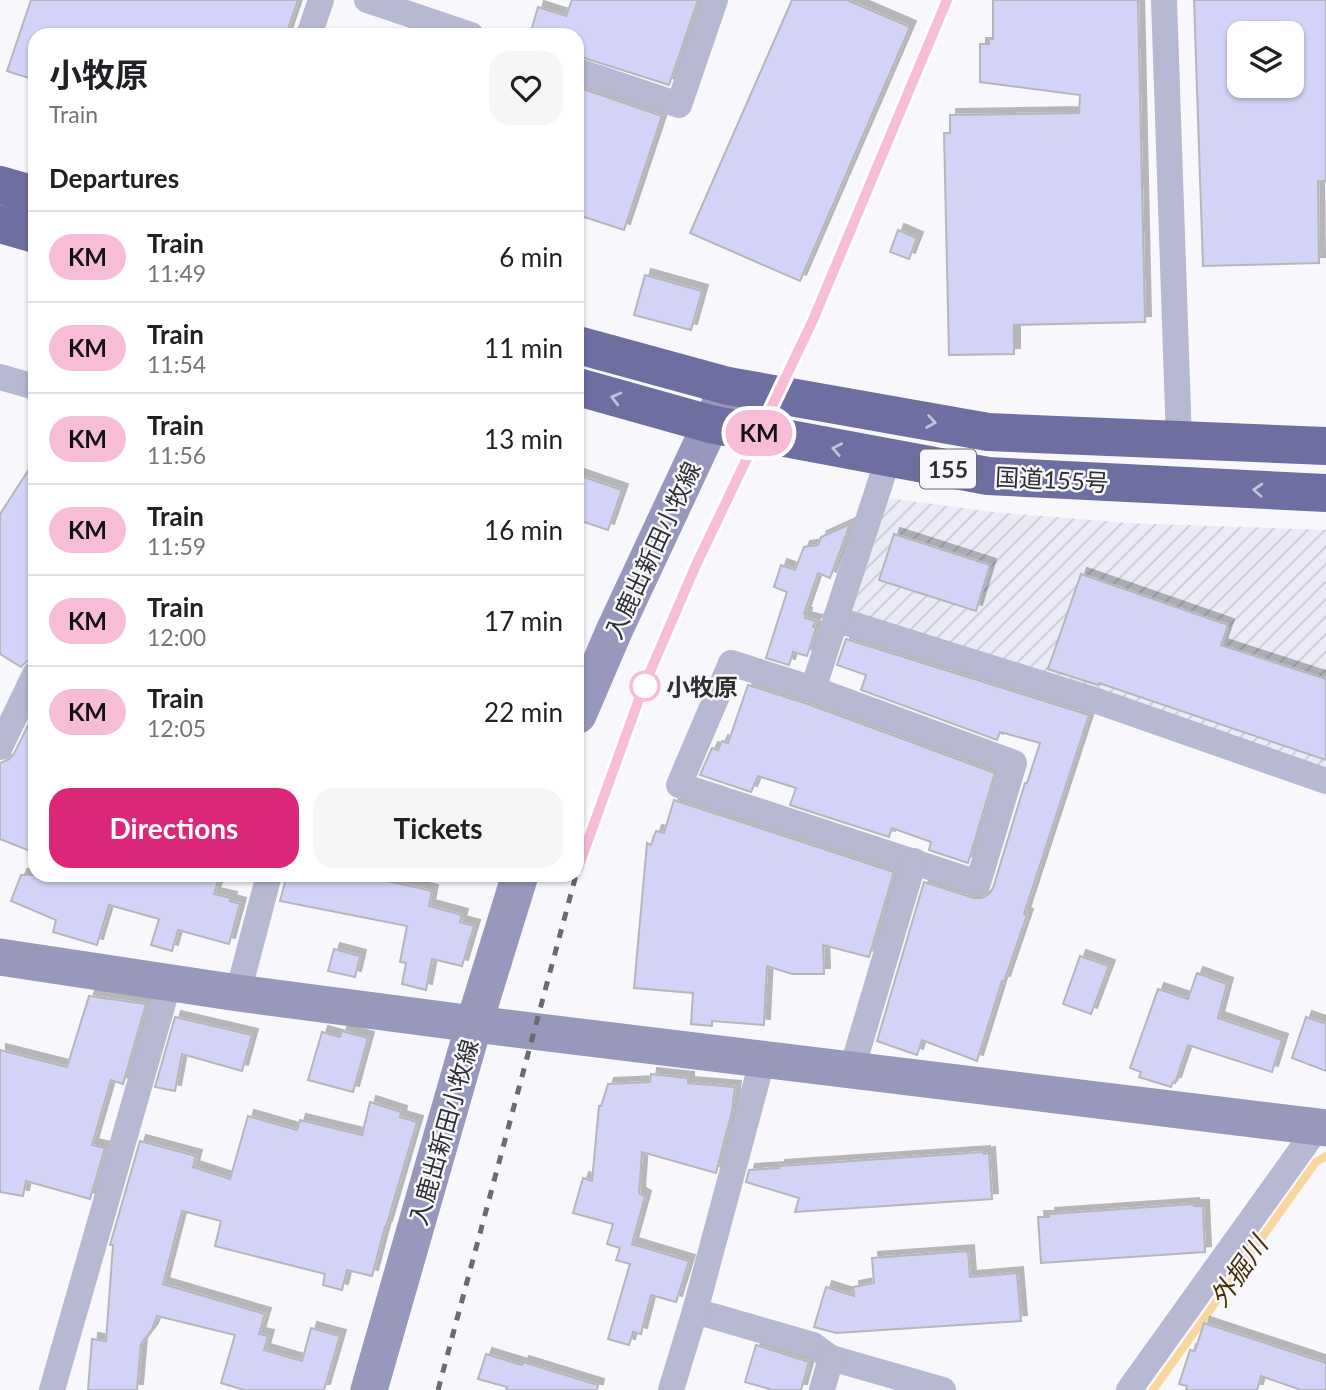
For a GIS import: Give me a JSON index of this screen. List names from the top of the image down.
{
  "streets": {
    "highway": ["155", "国道155号"],
    "street": ["入鹿出新田小牧線"]
  },
  "crossings": [
    ["国道155号", "入鹿出新田小牧線"]
  ],
  "water": ["外掘川"],
  "places": ["小牧原"],
  "page": {
    "on_map": "KM",
    "heading": [
      ["小牧原", "Train"],
      "Departures"
    ],
    "list": [
      {
        "mark": "KM",
        "name": "Train",
        "note": "11:49",
        "value": "6 min"
      },
      {
        "mark": "KM",
        "name": "Train",
        "note": "11:54",
        "value": "11 min"
      },
      {
        "mark": "KM",
        "name": "Train",
        "note": "11:56",
        "value": "13 min"
      },
      {
        "mark": "KM",
        "name": "Train",
        "note": "11:59",
        "value": "16 min"
      },
      {
        "mark": "KM",
        "name": "Train",
        "note": "12:00",
        "value": "17 min"
      },
      {
        "mark": "KM",
        "name": "Train",
        "note": "12:05",
        "value": "22 min"
      }
    ],
    "buttons": ["Directions", "Tickets"]
  }
}
